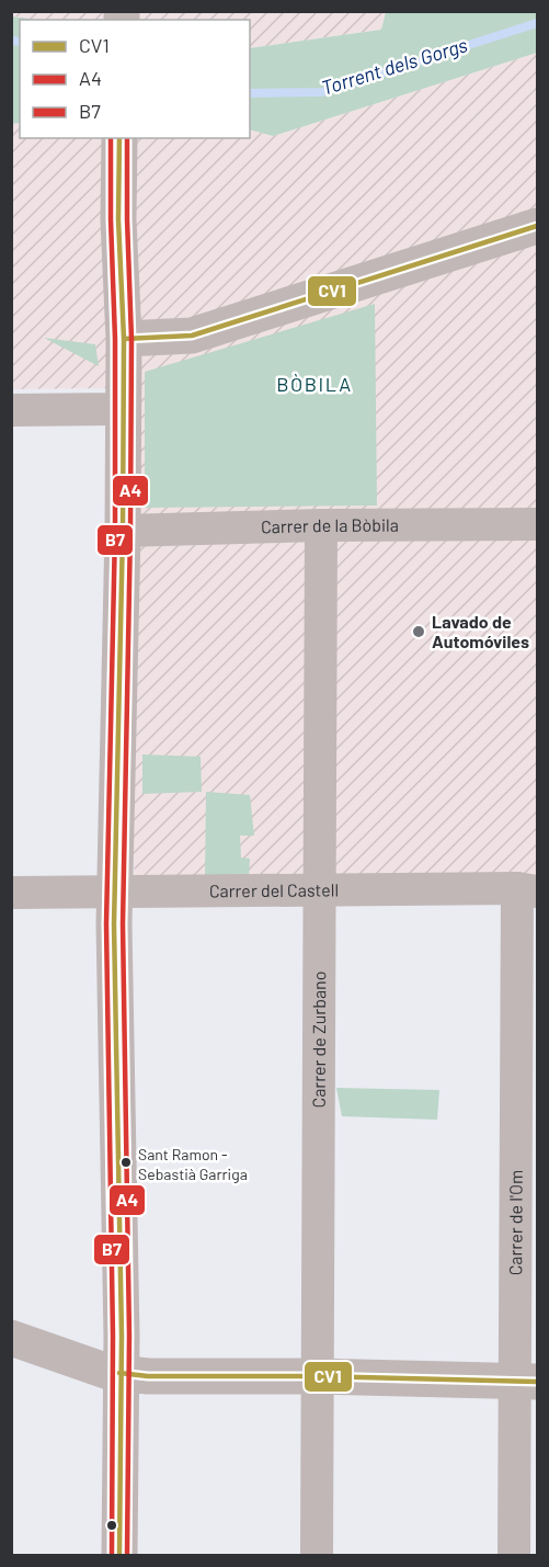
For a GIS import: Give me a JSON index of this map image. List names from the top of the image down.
{
  "streets": {
    "street": [
      "Carrer de la Bòbila",
      "Carrer del Castell",
      "Carrer de Zurbano",
      "Carrer de l'Om"
    ]
  },
  "crossings": [
    ["Carrer de la Bòbila", "Carrer de Zurbano"],
    ["Carrer del Castell", "Carrer de Zurbano"],
    ["Carrer del Castell", "Carrer de l'Om"]
  ],
  "districts": ["BÒBILA"],
  "water": ["Torrent dels Gorgs"],
  "places": ["Lavado de Automóviles", "Sant Ramon - Sebastià Garriga"],
  "lines": ["transit line CV1", "transit line A4", "transit line B7"],
  "legend": ["CV1", "A4", "B7"]
}
